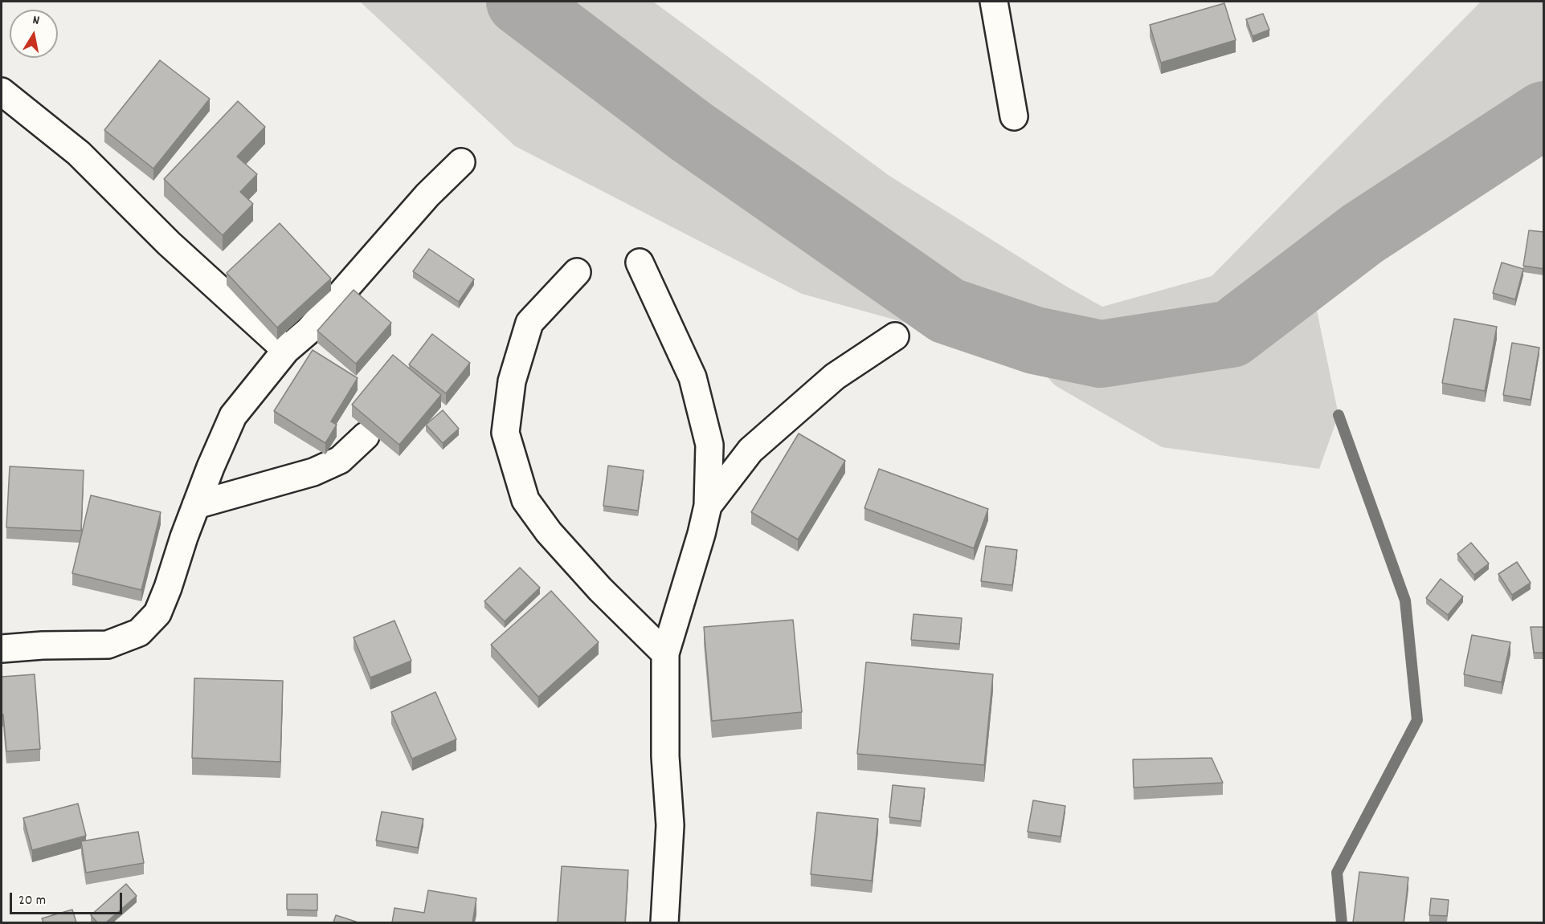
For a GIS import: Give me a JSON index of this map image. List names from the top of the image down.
{
  "scale_bar": "20 m",
  "north": "top"
}
